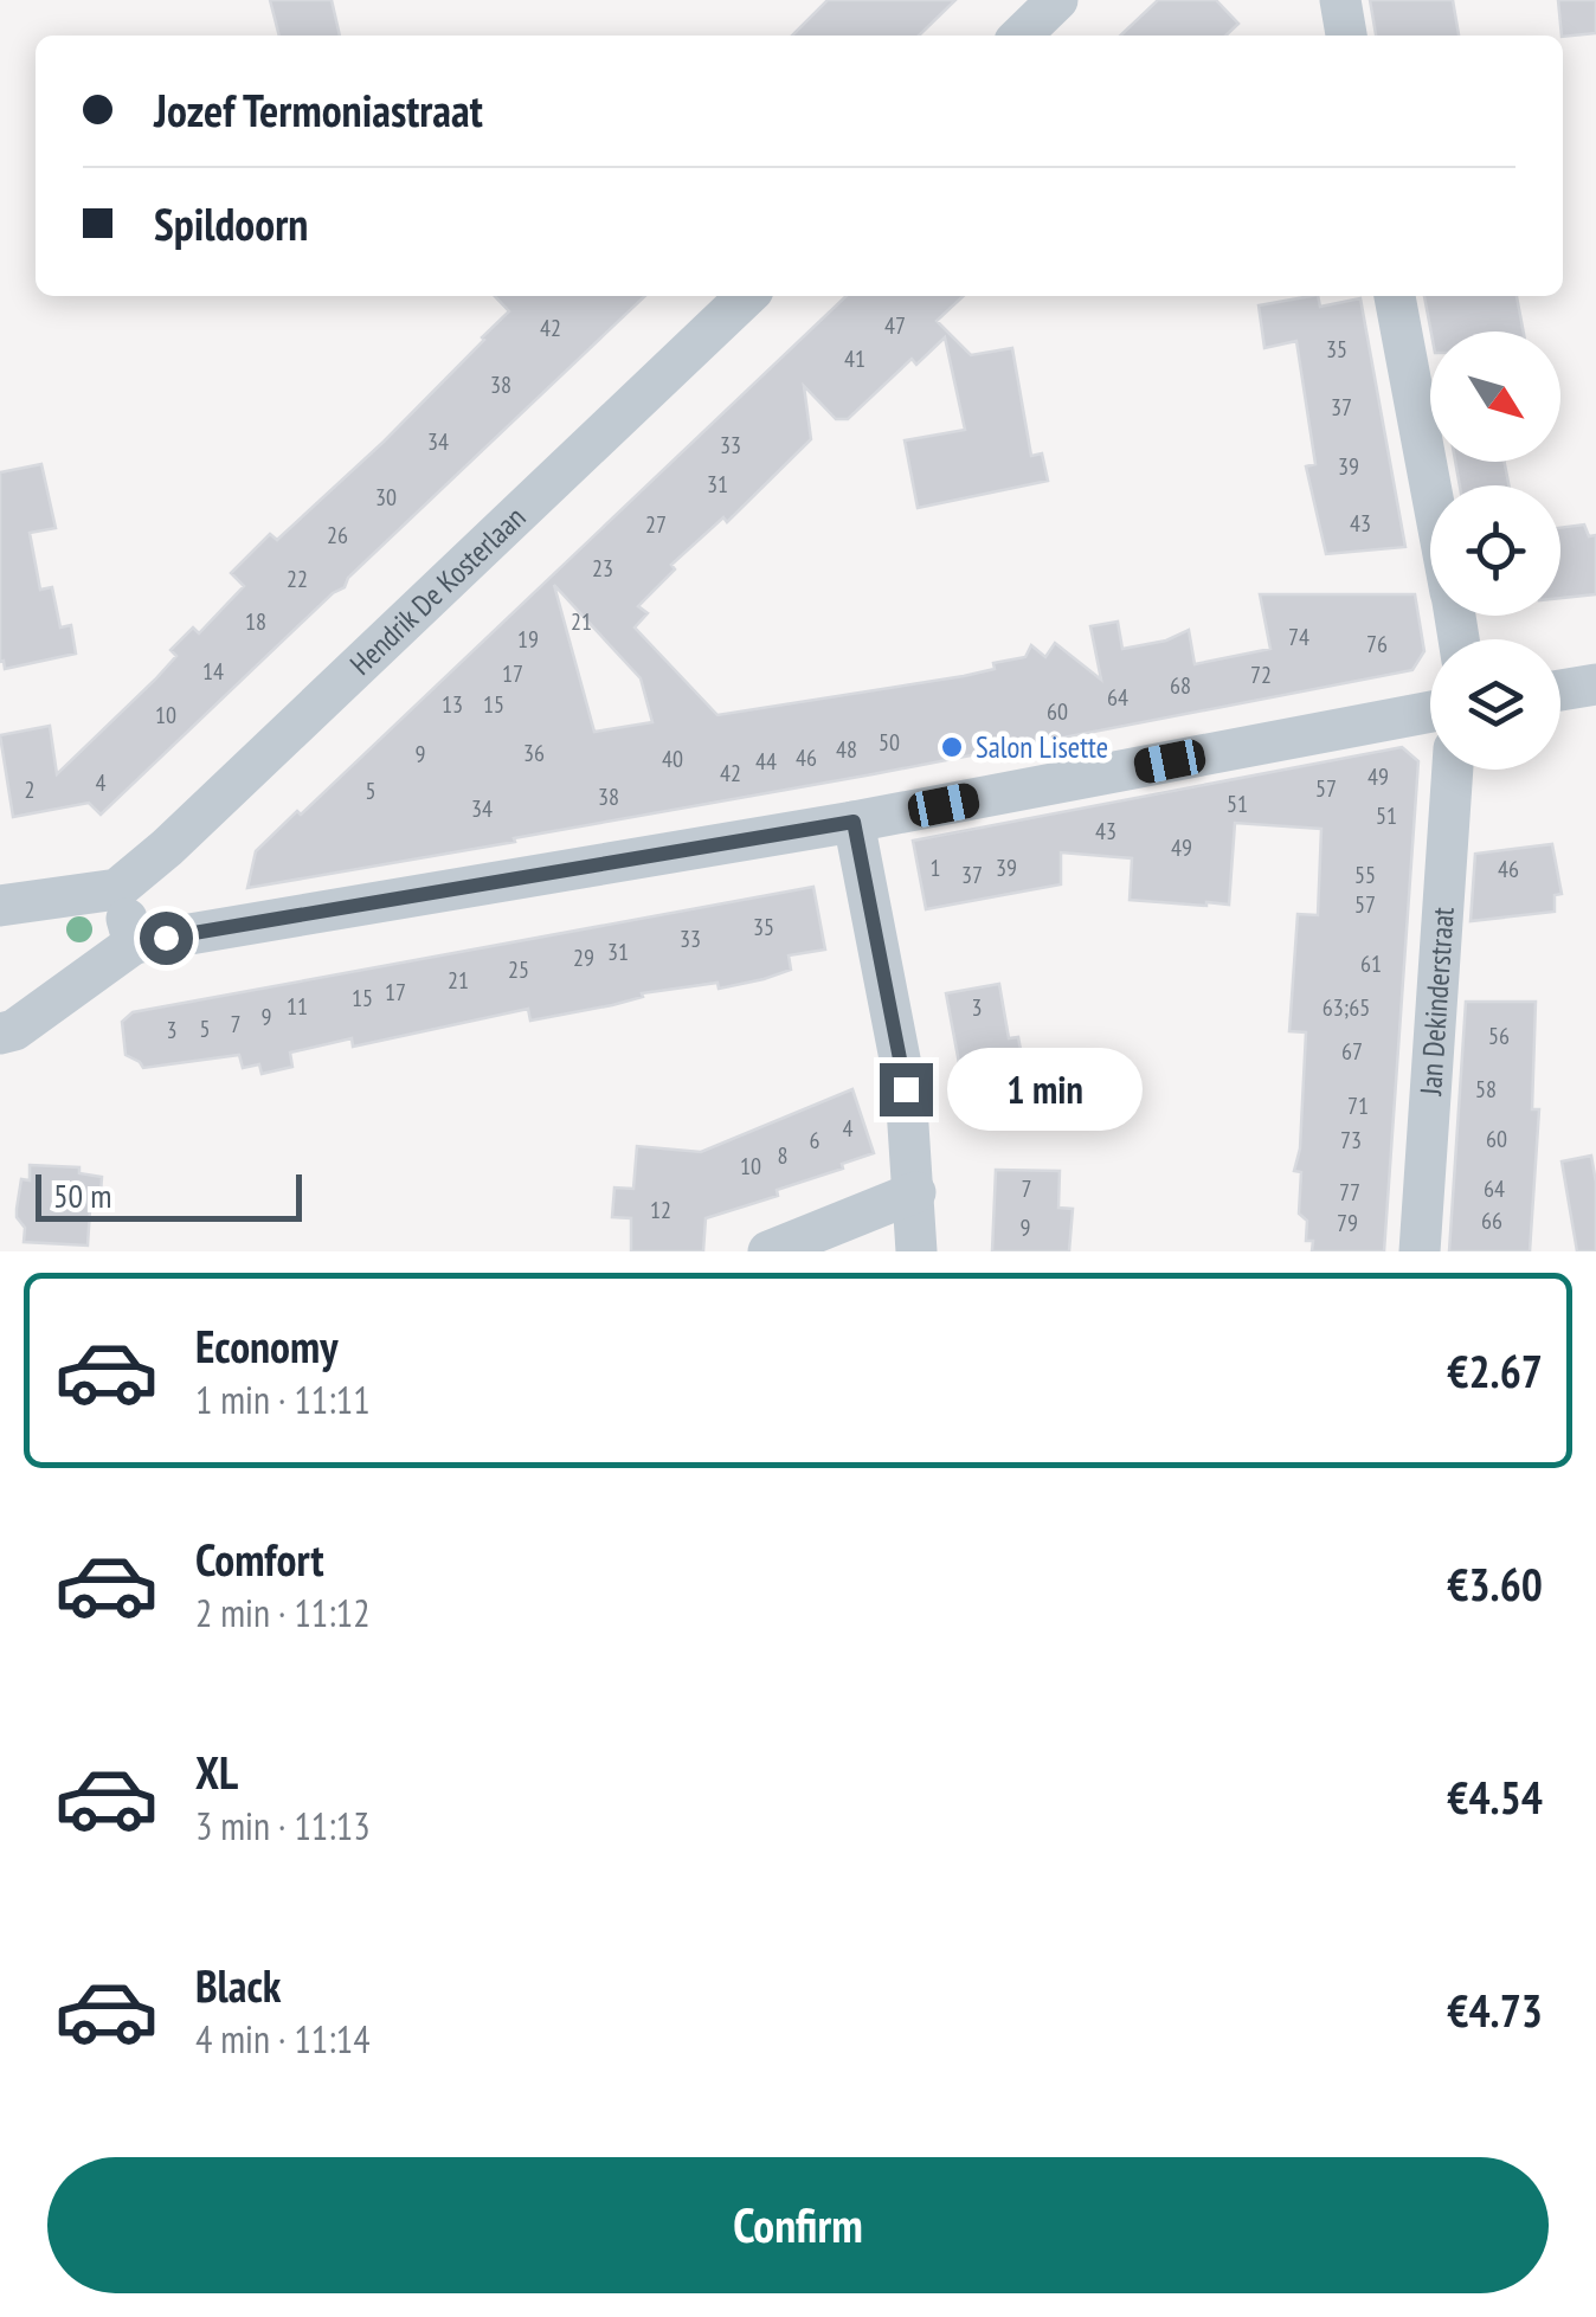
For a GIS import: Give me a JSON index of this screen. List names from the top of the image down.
{
  "streets": {
    "street": ["Hendrik De Kosterlaan", "Jan Dekinderstraat"]
  },
  "places": ["Salon Lisette"],
  "house_numbers": [
    "47",
    "42",
    "35",
    "41",
    "38",
    "37",
    "34",
    "33",
    "39",
    "31",
    "30",
    "43",
    "27",
    "26",
    "23",
    "22",
    "18",
    "21",
    "74",
    "19",
    "76",
    "14",
    "17",
    "72",
    "68",
    "64",
    "13",
    "15",
    "60",
    "10",
    "50",
    "48",
    "36",
    "9",
    "46",
    "40",
    "44",
    "42",
    "49",
    "4",
    "57",
    "2",
    "5",
    "38",
    "51",
    "34",
    "51",
    "43",
    "49",
    "1",
    "39",
    "46",
    "37",
    "55",
    "57",
    "35",
    "33",
    "31",
    "29",
    "61",
    "25",
    "21",
    "17",
    "15",
    "11",
    "3",
    "63;65",
    "9",
    "7",
    "5",
    "3",
    "56",
    "67",
    "58",
    "71",
    "4",
    "60",
    "6",
    "73",
    "8",
    "10",
    "7",
    "64",
    "77",
    "12",
    "66",
    "79",
    "9"
  ],
  "scale_bar": "50 m",
  "north": "bottom right",
  "page": {
    "banner": ["Jozef Termoniastraat", "Spildoorn"],
    "bubble": "1 min",
    "scale": "50 m",
    "list": [
      {
        "name": "Economy",
        "note": "1 min · 11:11",
        "value": "€2.67"
      },
      {
        "name": "Comfort",
        "note": "2 min · 11:12",
        "value": "€3.60"
      },
      {
        "name": "XL",
        "note": "3 min · 11:13",
        "value": "€4.54"
      },
      {
        "name": "Black",
        "note": "4 min · 11:14",
        "value": "€4.73"
      }
    ],
    "buttons": "Confirm"
  }
}
